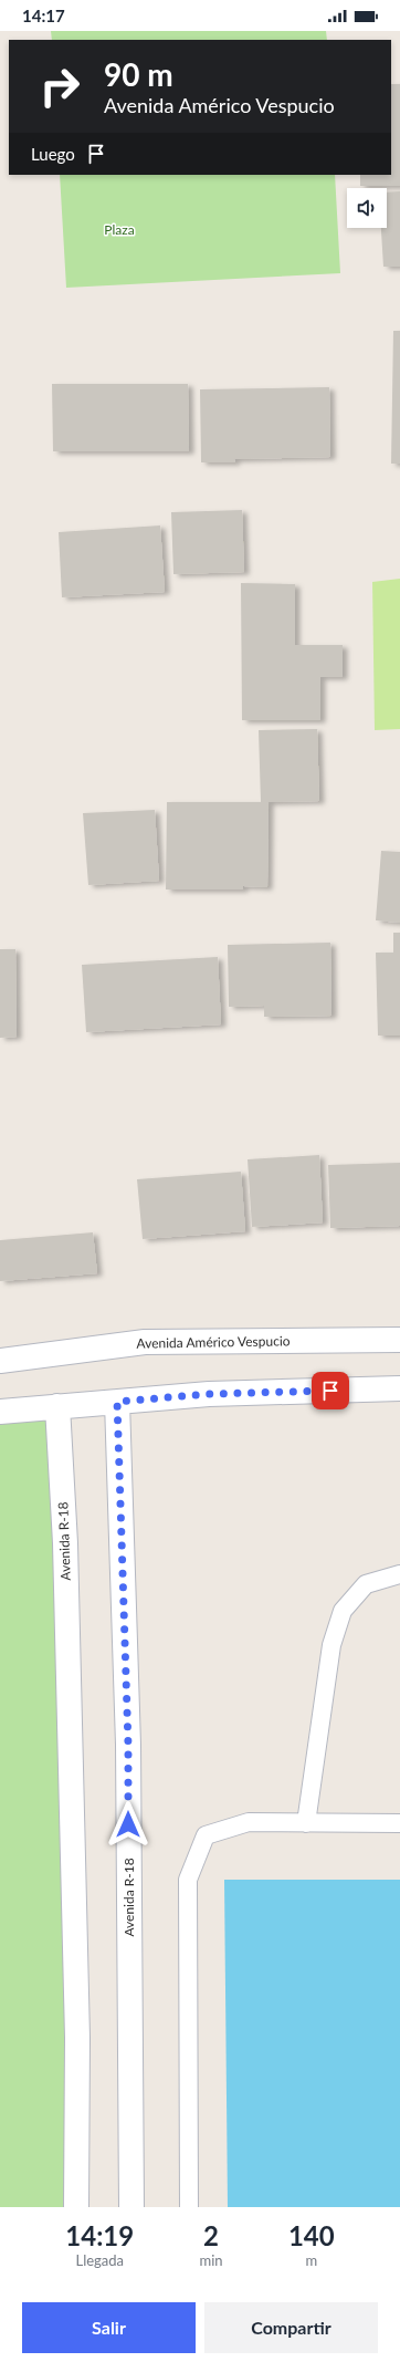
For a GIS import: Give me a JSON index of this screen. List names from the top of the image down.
{
  "streets": {
    "street": ["Avenida Américo Vespucio", "Avenida R-18"]
  },
  "parks": ["Plaza"],
  "page": {
    "status": "14:17",
    "turn": ["90 m", "Avenida Américo Vespucio"],
    "then": "Luego",
    "eta": [
      "14:19",
      "Llegada",
      "2",
      "min",
      "140",
      "m"
    ],
    "buttons": ["Salir", "Compartir"]
  }
}
